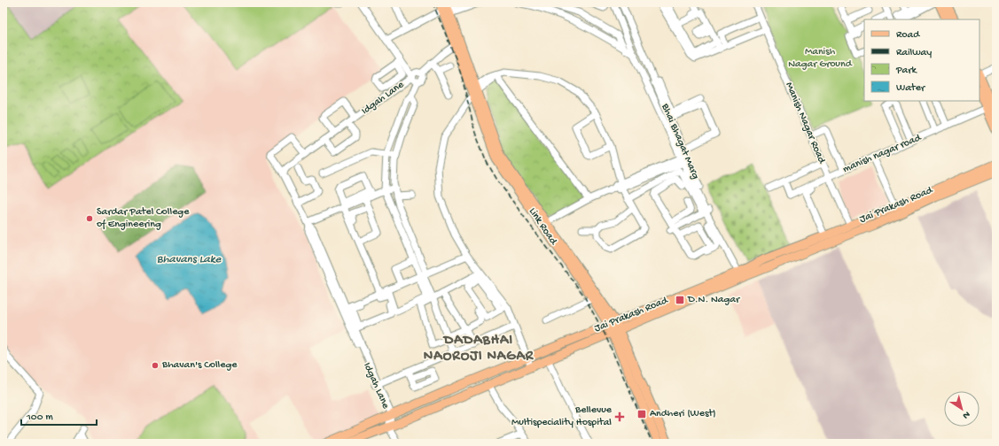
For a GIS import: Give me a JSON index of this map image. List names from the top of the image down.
{
  "streets": {
    "main road": ["Jai Prakash Road", "Link Road"],
    "street": [
      "Idgah Lane",
      "Manish Nagar Road",
      "Bhai Bhagat Marg",
      "manish nagar road"
    ]
  },
  "crossings": [
    ["Idgah Lane", "Jai Prakash Road"],
    ["Manish Nagar Road", "manish nagar road"],
    ["Manish Nagar Road", "Jai Prakash Road"],
    ["manish nagar road", "Jai Prakash Road"],
    ["Jai Prakash Road", "Link Road"]
  ],
  "districts": ["DADABHAI NAOROJI NAGAR"],
  "water": ["Bhavans Lake"],
  "parks": ["Manish Nagar Ground"],
  "places": {
    "other": ["Sardar Patel College of Engineering", "Bhavan's College"],
    "transit": ["D.N. Nagar", "Andheri (West)"],
    "health": ["Bellevue Multispeciality Hospital"]
  },
  "legend": [
    "Road",
    "Railway",
    "Park",
    "Water"
  ],
  "scale_bar": "100 m",
  "north": "bottom right"
}
